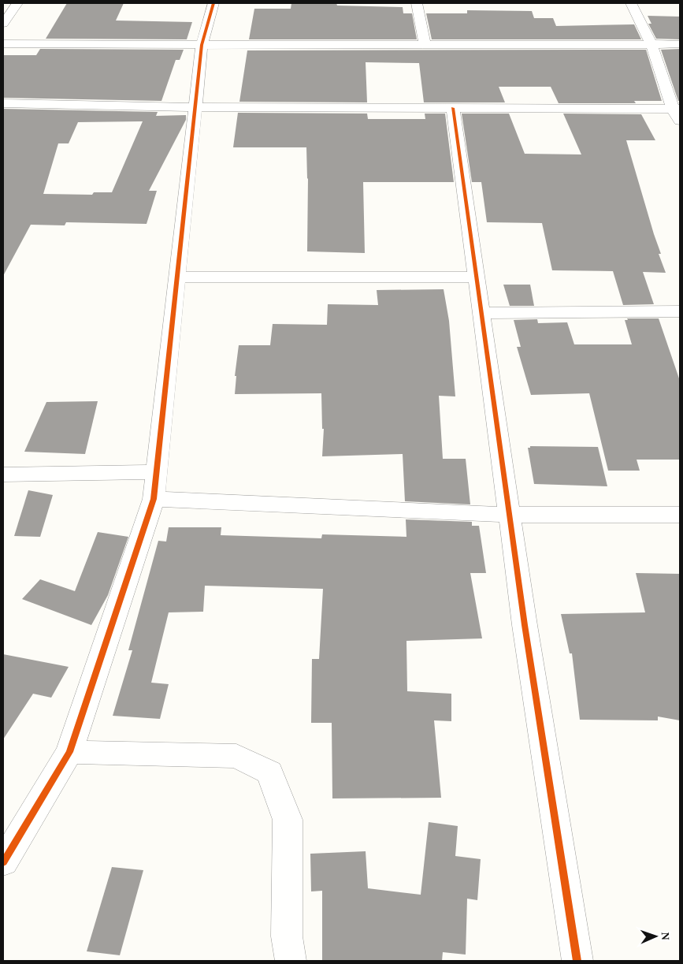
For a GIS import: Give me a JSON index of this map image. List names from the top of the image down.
{
  "north": "right"
}
